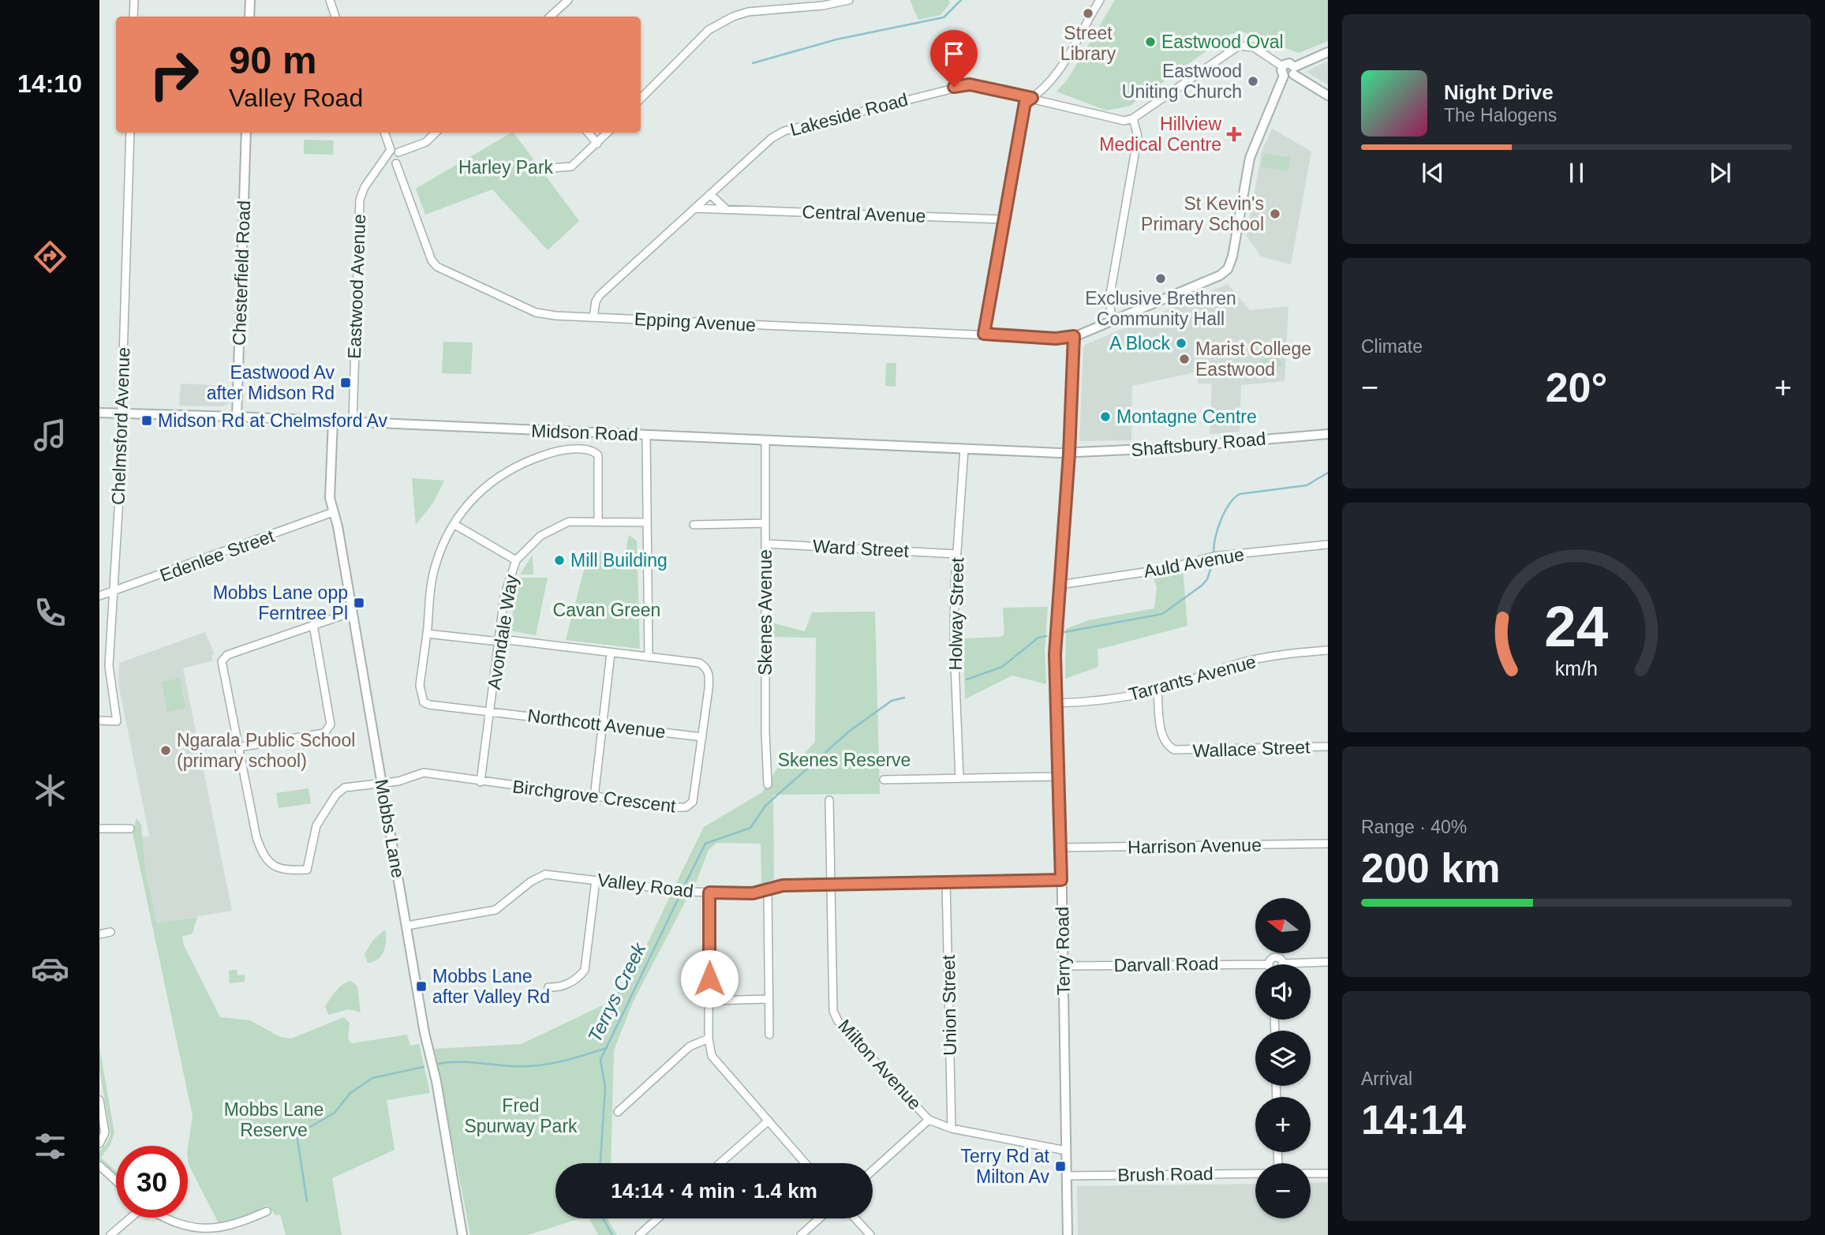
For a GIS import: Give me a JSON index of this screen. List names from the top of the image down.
{
  "streets": {
    "street": [
      "Lakeside Road",
      "Central Avenue",
      "Chesterfield Road",
      "Eastwood Avenue",
      "Epping Avenue",
      "Chelmsford Avenue",
      "Midson Road",
      "Shaftsbury Road",
      "Ward Street",
      "Edenlee Street",
      "Auld Avenue",
      "Skenes Avenue",
      "Holway Street",
      "Avondale Way",
      "Tarrants Avenue",
      "Northcott Avenue",
      "Wallace Street",
      "Birchgrove Crescent",
      "Mobbs Lane",
      "Harrison Avenue",
      "Valley Road",
      "Terry Road",
      "Darvall Road",
      "Union Street",
      "Milton Avenue",
      "Brush Road"
    ]
  },
  "crossings": [
    ["Lakeside Road", "Central Avenue"],
    ["Lakeside Road", "Epping Avenue"],
    ["Chesterfield Road", "Midson Road"],
    ["Eastwood Avenue", "Epping Avenue"],
    ["Eastwood Avenue", "Midson Road"],
    ["Epping Avenue", "Terry Road"],
    ["Chelmsford Avenue", "Midson Road"],
    ["Chelmsford Avenue", "Edenlee Street"],
    ["Midson Road", "Shaftsbury Road"],
    ["Midson Road", "Skenes Avenue"],
    ["Midson Road", "Holway Street"],
    ["Midson Road", "Mobbs Lane"],
    ["Midson Road", "Terry Road"],
    ["Shaftsbury Road", "Terry Road"],
    ["Ward Street", "Skenes Avenue"],
    ["Ward Street", "Holway Street"],
    ["Edenlee Street", "Mobbs Lane"],
    ["Auld Avenue", "Terry Road"],
    ["Avondale Way", "Northcott Avenue"],
    ["Avondale Way", "Birchgrove Crescent"],
    ["Tarrants Avenue", "Wallace Street"],
    ["Tarrants Avenue", "Terry Road"],
    ["Northcott Avenue", "Birchgrove Crescent"],
    ["Birchgrove Crescent", "Mobbs Lane"],
    ["Mobbs Lane", "Valley Road"],
    ["Harrison Avenue", "Terry Road"],
    ["Valley Road", "Terry Road"],
    ["Valley Road", "Union Street"],
    ["Valley Road", "Milton Avenue"],
    ["Terry Road", "Darvall Road"],
    ["Terry Road", "Milton Avenue"],
    ["Terry Road", "Brush Road"],
    ["Union Street", "Milton Avenue"]
  ],
  "water": ["Terrys Creek"],
  "parks": [
    "Harley Park",
    "Cavan Green",
    "Skenes Reserve",
    "Fred Spurway Park",
    "Mobbs Lane Reserve"
  ],
  "places": {
    "other": [
      "Street Library",
      "Eastwood Oval",
      "Eastwood Uniting Church",
      "St Kevin's Primary School",
      "Exclusive Brethren Community Hall",
      "A Block",
      "Marist College Eastwood",
      "Montagne Centre",
      "Mill Building",
      "Ngarala Public School (primary school)"
    ],
    "health": ["Hillview Medical Centre"],
    "transit": [
      "Eastwood Av after Midson Rd",
      "Midson Rd at Chelmsford Av",
      "Mobbs Lane opp Ferntree Pl",
      "Mobbs Lane after Valley Rd",
      "Terry Rd at Milton Av"
    ]
  },
  "north": "left",
  "page": {
    "tabs": "14:10",
    "turn": ["90 m", "Valley Road"],
    "song": ["Night Drive", "The Halogens"],
    "tile": [
      "Climate",
      ["Range · 40%", "200 km"],
      ["Arrival", "14:14"]
    ],
    "heat": ["−", "20°", "+"],
    "map_buttons": ["+", "−"],
    "limit": "30",
    "trip": "14:14 · 4 min · 1.4 km",
    "gauge": ["24", "km/h"]
  }
}
